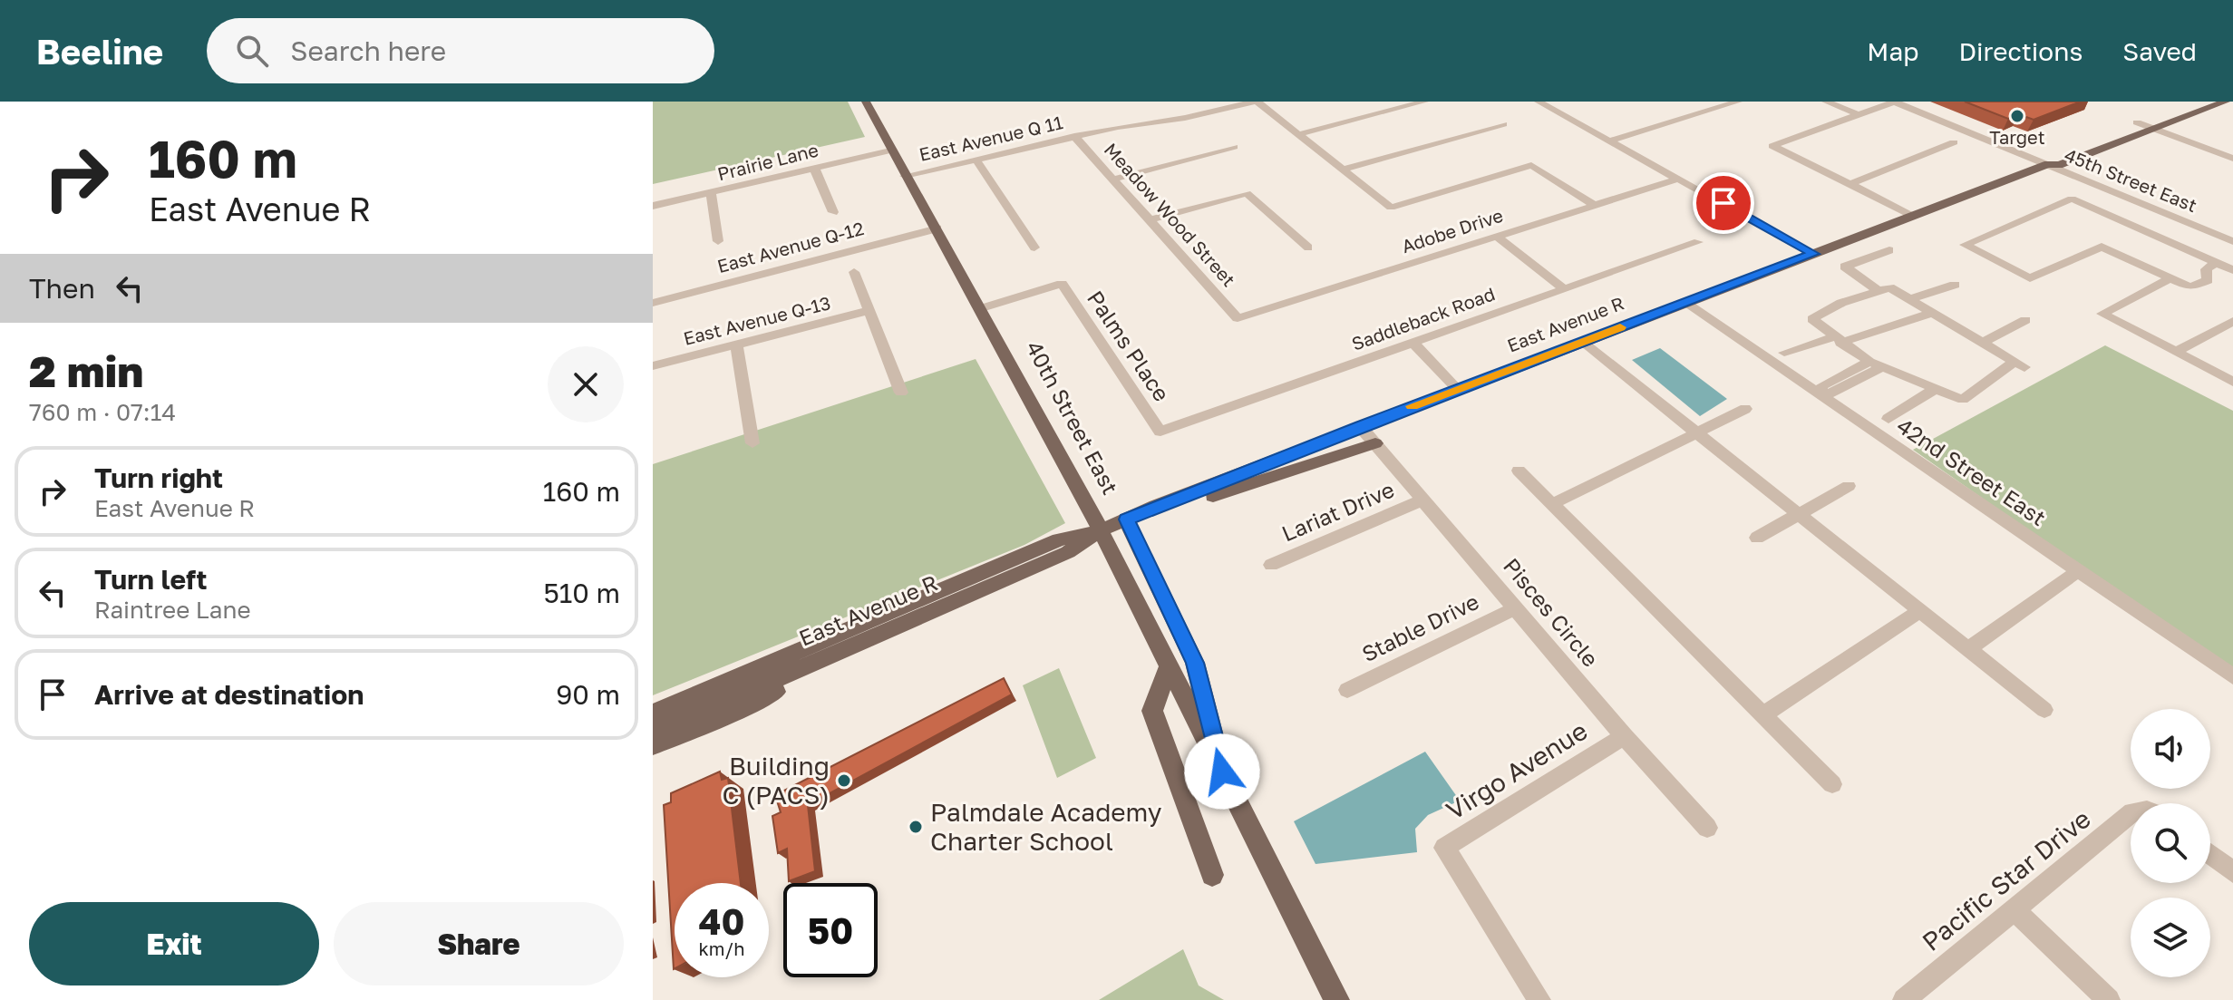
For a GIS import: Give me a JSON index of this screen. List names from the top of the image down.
{
  "streets": {
    "main road": ["East Avenue R", "40th Street East"],
    "street": [
      "East Avenue Q 11",
      "Prairie Lane",
      "45th Street East",
      "Meadow Wood Street",
      "Adobe Drive",
      "East Avenue Q-12",
      "Saddleback Road",
      "East Avenue Q-13",
      "Palms Place",
      "42nd Street East",
      "Lariat Drive",
      "Pisces Circle",
      "Stable Drive",
      "Virgo Avenue",
      "Pacific Star Drive"
    ]
  },
  "crossings": [
    ["East Avenue Q 11", "Meadow Wood Street"],
    ["East Avenue Q 11", "40th Street East"],
    ["Prairie Lane", "40th Street East"],
    ["45th Street East", "East Avenue R"],
    ["Meadow Wood Street", "Adobe Drive"],
    ["East Avenue Q-12", "40th Street East"],
    ["Saddleback Road", "Palms Place"],
    ["East Avenue R", "40th Street East"],
    ["East Avenue R", "42nd Street East"],
    ["East Avenue R", "Pisces Circle"],
    ["Palms Place", "40th Street East"],
    ["Lariat Drive", "Pisces Circle"],
    ["Pisces Circle", "Stable Drive"],
    ["Pisces Circle", "Virgo Avenue"]
  ],
  "places": ["Target", "Building C (PACS)", "Palmdale Academy Charter School"],
  "page": {
    "header": "Beeline",
    "search": "Search here",
    "nav": ["Map", "Directions", "Saved"],
    "turn": ["160 m", "East Avenue R"],
    "then": "Then",
    "heading": ["2 min", "760 m · 07:14"],
    "list": [
      {
        "name": "Turn right",
        "note": "East Avenue R",
        "value": "160 m"
      },
      {
        "name": "Turn left",
        "note": "Raintree Lane",
        "value": "510 m"
      },
      {
        "name": "Arrive at destination",
        "value": "90 m"
      }
    ],
    "speed": "40 km/h",
    "limit": "50",
    "buttons": ["Exit", "Share"]
  }
}
